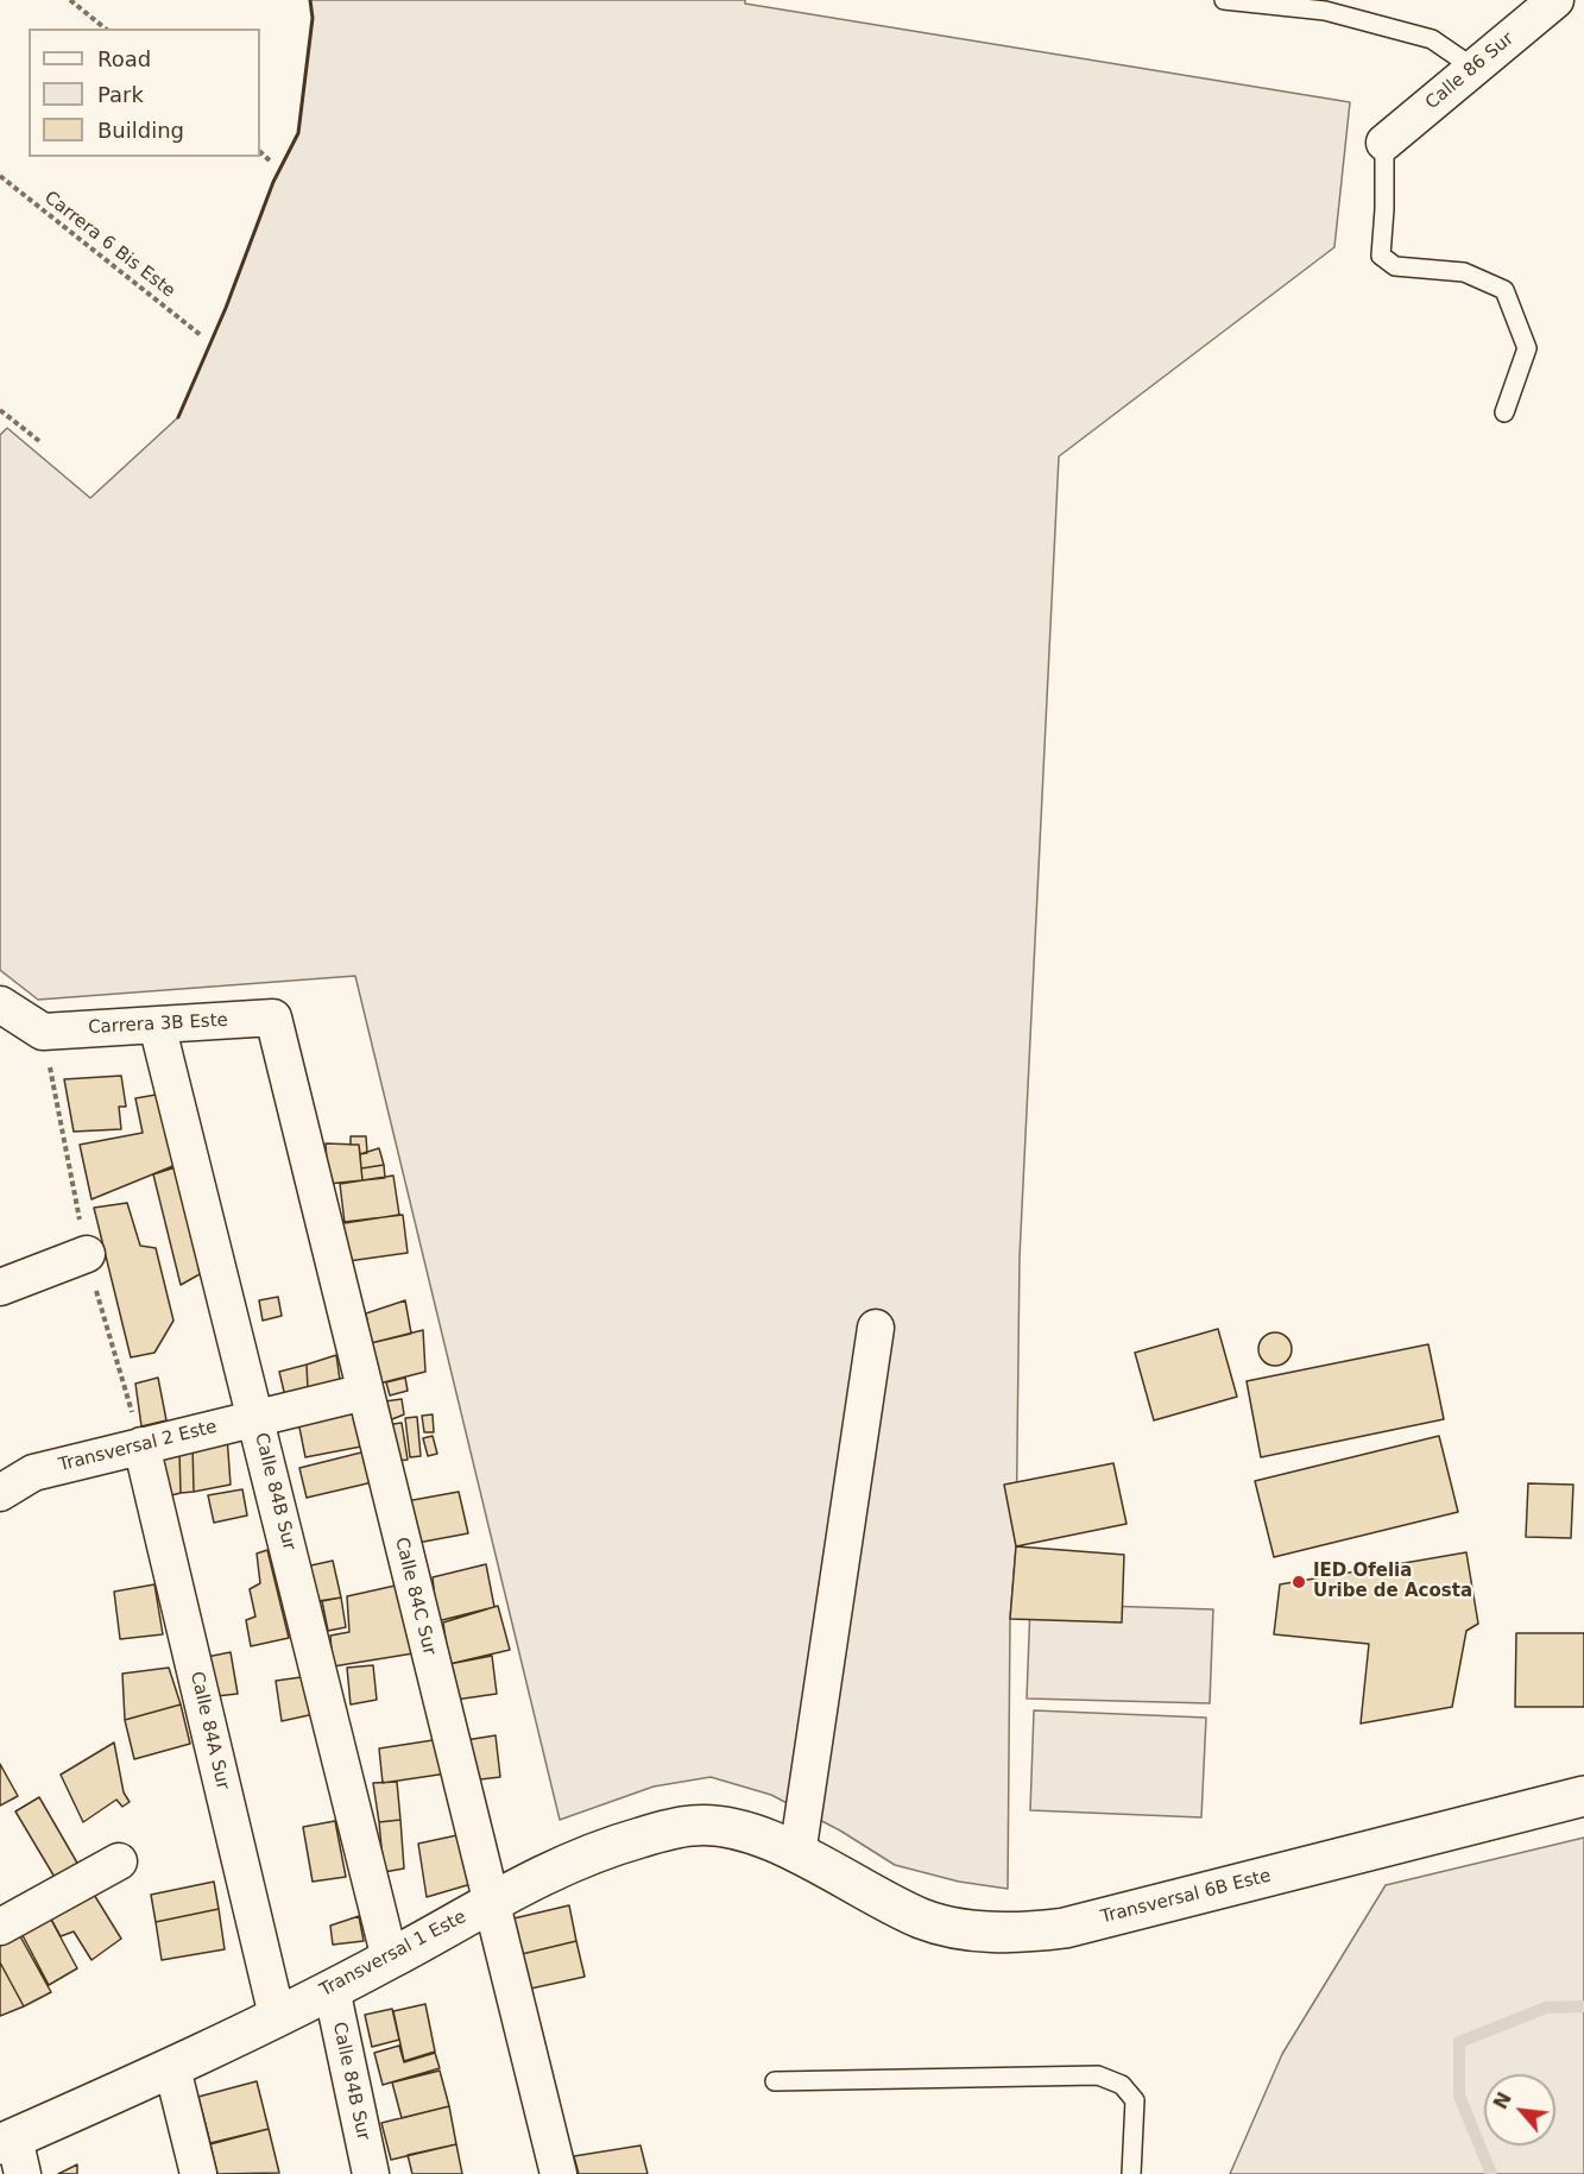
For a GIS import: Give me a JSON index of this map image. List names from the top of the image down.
{
  "streets": {
    "street": [
      "Calle 86 Sur",
      "Carrera 3B Este",
      "Transversal 2 Este",
      "Calle 84B Sur",
      "Calle 84C Sur",
      "Calle 84A Sur",
      "Transversal 6B Este",
      "Transversal 1 Este"
    ],
    "path": ["Carrera 6 Bis Este"]
  },
  "crossings": [
    ["Carrera 3B Este", "Calle 84B Sur"],
    ["Carrera 3B Este", "Calle 84C Sur"],
    ["Transversal 2 Este", "Calle 84B Sur"],
    ["Transversal 2 Este", "Calle 84C Sur"],
    ["Transversal 2 Este", "Calle 84A Sur"],
    ["Calle 84B Sur", "Transversal 1 Este"],
    ["Calle 84C Sur", "Transversal 1 Este"],
    ["Calle 84A Sur", "Transversal 1 Este"],
    ["Transversal 6B Este", "Transversal 1 Este"]
  ],
  "places": ["IED Ofelia Uribe de Acosta"],
  "legend": ["Road", "Park", "Building"],
  "north": "top left"
}
